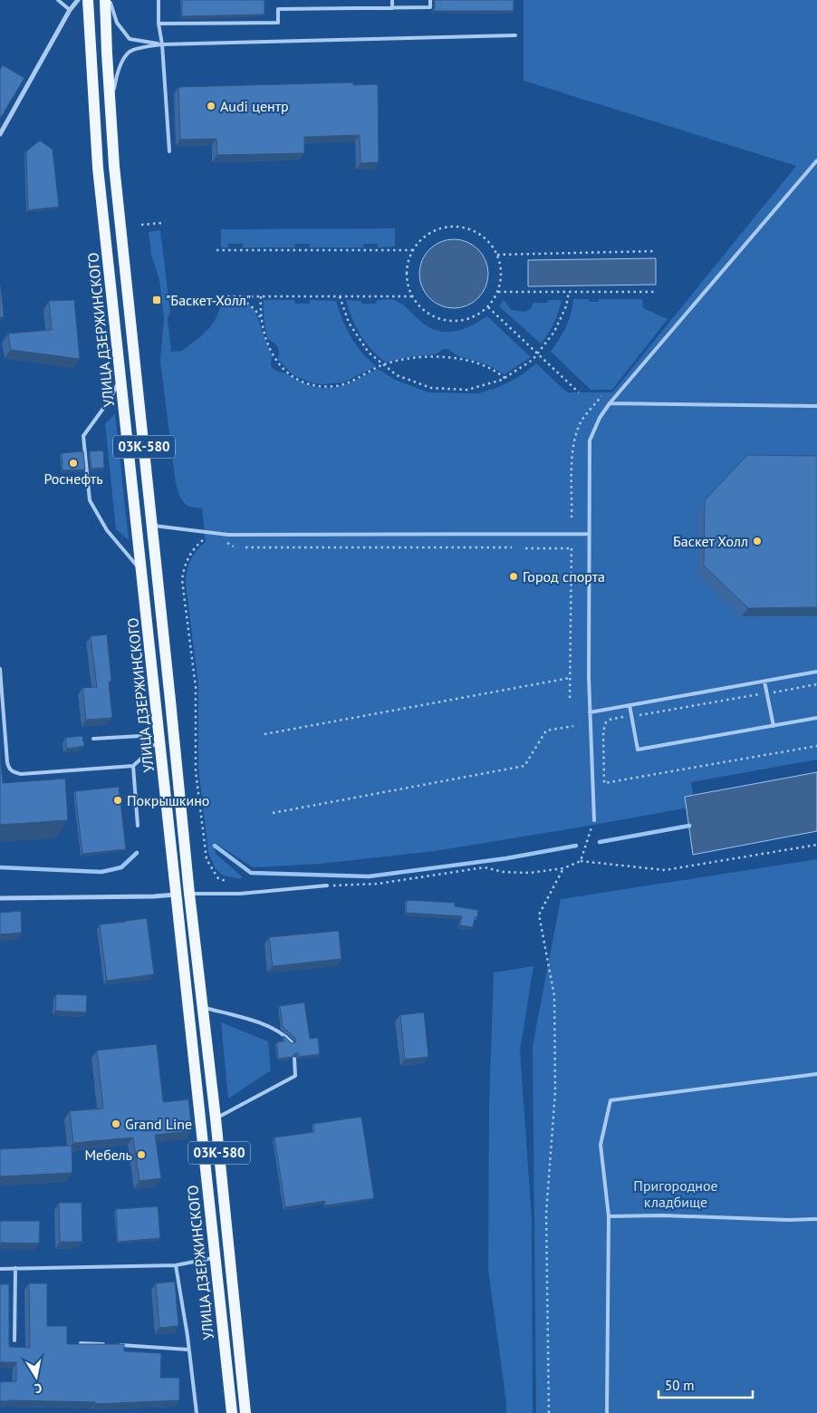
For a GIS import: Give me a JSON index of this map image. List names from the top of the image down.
{
  "streets": {
    "main road": ["УЛИЦА ДЗЕРЖИНСКОГО", "03К-580"]
  },
  "parks": ["Пригородное кладбище"],
  "places": {
    "other": [
      "Audi центр",
      "Роснефть",
      "Баскет Холл",
      "Город спорта",
      "Покрышкино",
      "Grand Line",
      "Мебель"
    ],
    "transit": ["\"Баскет-Холл\""]
  },
  "scale_bar": "50 m",
  "north": "bottom"
}
